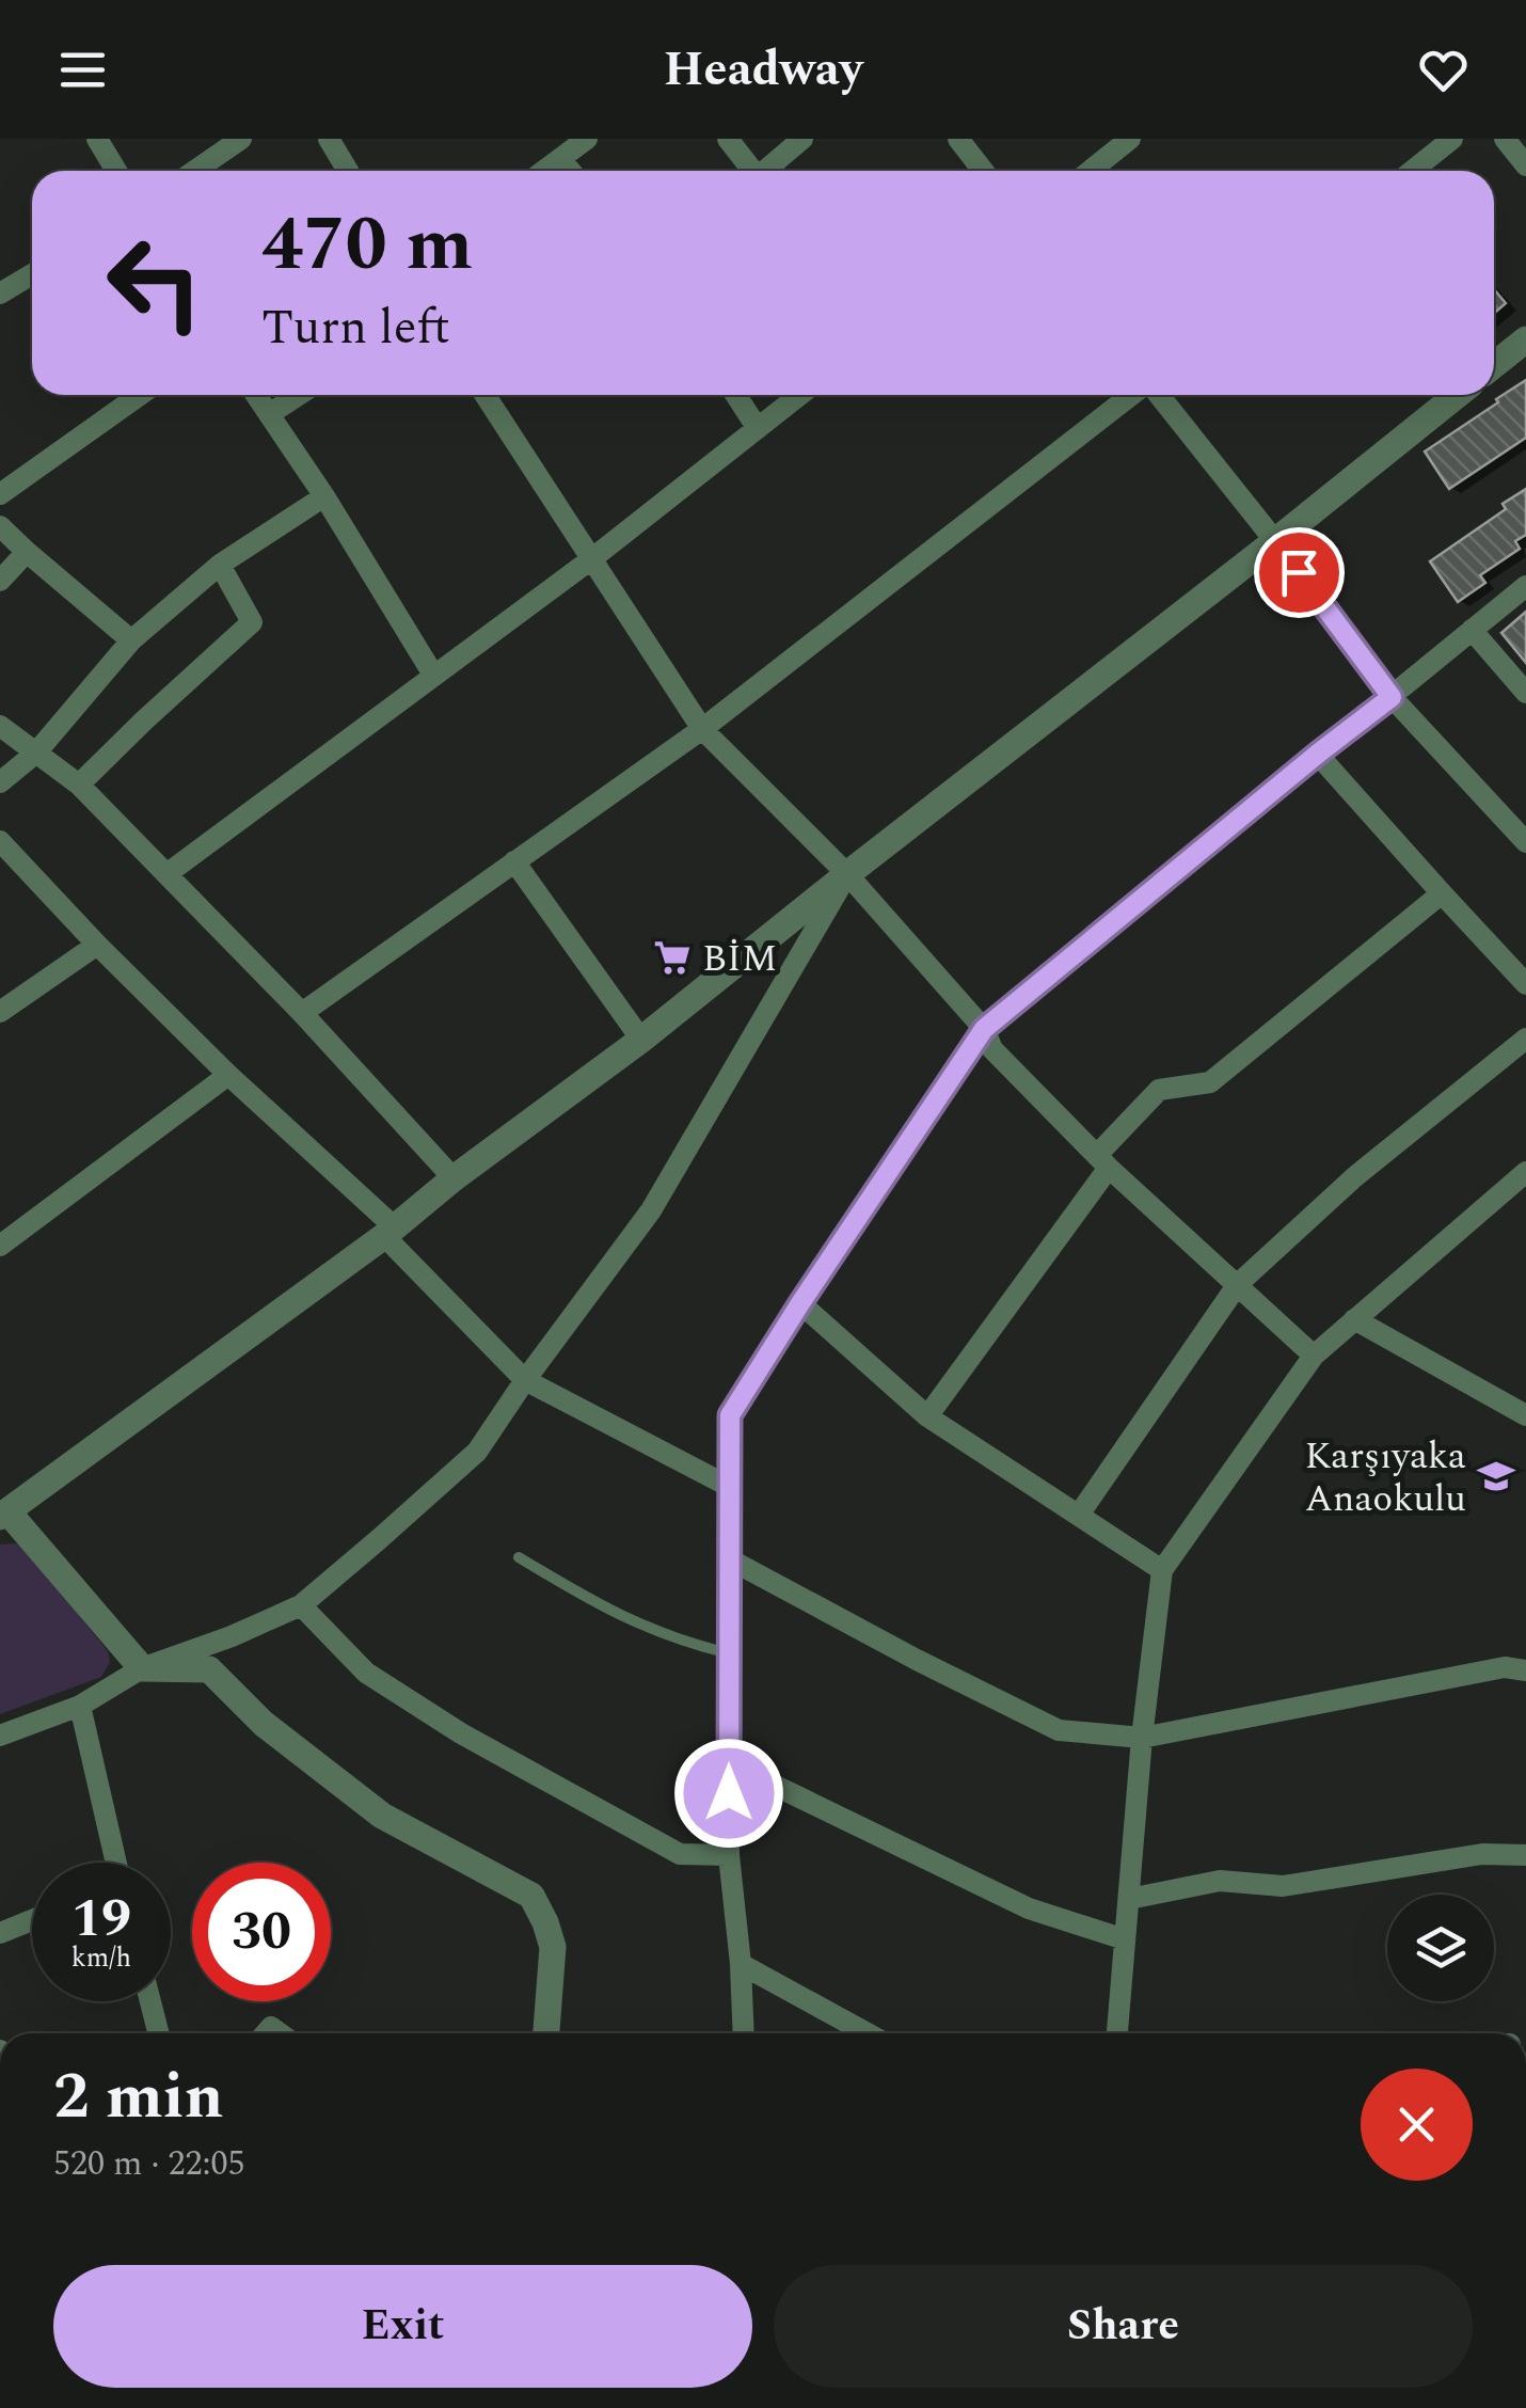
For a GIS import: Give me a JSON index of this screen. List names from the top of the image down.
{
  "places": {
    "supermarket": ["BİM"],
    "school or university": ["Karşıyaka Anaokulu"]
  },
  "page": {
    "header": "Headway",
    "turn": ["470 m", "Turn left"],
    "speed": "19 km/h",
    "limit": "30",
    "heading": ["2 min", "520 m · 22:05"],
    "buttons": ["Exit", "Share"]
  }
}
